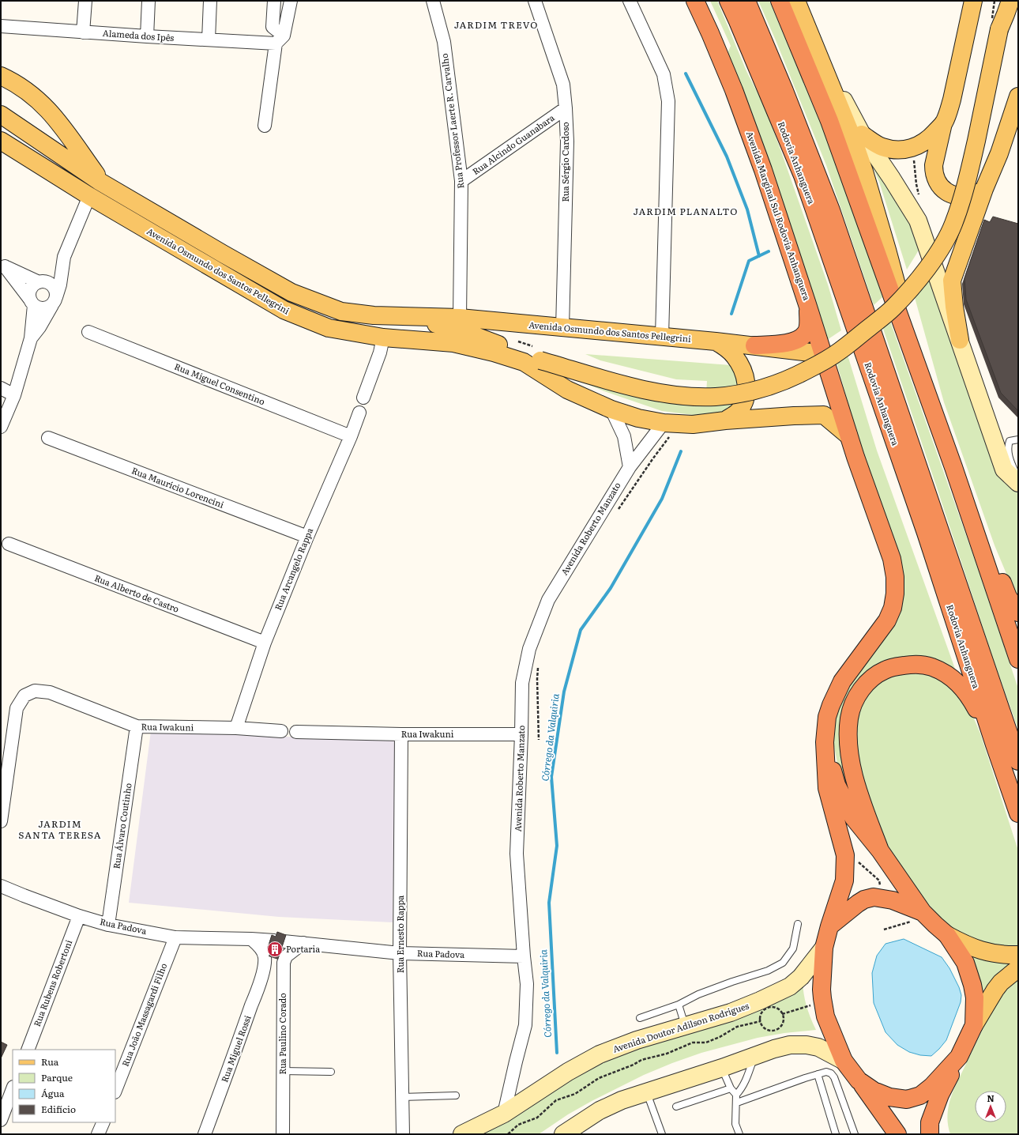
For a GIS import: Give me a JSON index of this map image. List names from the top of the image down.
{
  "streets": {
    "highway": ["Rodovia Anhanguera", "Avenida Marginal Sul Rodovia Anhanguera"],
    "main road": ["Avenida Osmundo dos Santos Pellegrini"],
    "street": [
      "Alameda dos Ipês",
      "Rua Professor Laerte R. Carvalho",
      "Rua Alcindo Guanabara",
      "Rua Sérgio Cardoso",
      "Rua Miguel Consentino",
      "Rua Maurício Lorencini",
      "Avenida Roberto Manzato",
      "Rua Arcangelo Rappa",
      "Rua Alberto de Castro",
      "Rua Iwakuni",
      "Rua Álvaro Coutinho",
      "Rua Padova",
      "Rua Ernesto Rappa",
      "Rua Rubens Robertoni",
      "Rua João Massagardi Filho",
      "Avenida Doutor Adilson Rodrigues",
      "Rua Paulino Corado",
      "Rua Miguel Rossi"
    ]
  },
  "crossings": [
    ["Rua Professor Laerte R. Carvalho", "Rua Alcindo Guanabara"],
    ["Rua Professor Laerte R. Carvalho", "Avenida Osmundo dos Santos Pellegrini"],
    ["Rua Alcindo Guanabara", "Rua Sérgio Cardoso"],
    ["Rua Sérgio Cardoso", "Avenida Osmundo dos Santos Pellegrini"],
    ["Avenida Marginal Sul Rodovia Anhanguera", "Avenida Osmundo dos Santos Pellegrini"],
    ["Avenida Osmundo dos Santos Pellegrini", "Avenida Roberto Manzato"],
    ["Rua Miguel Consentino", "Rua Arcangelo Rappa"],
    ["Rua Maurício Lorencini", "Rua Arcangelo Rappa"],
    ["Avenida Roberto Manzato", "Rua Iwakuni"],
    ["Avenida Roberto Manzato", "Rua Padova"],
    ["Avenida Roberto Manzato", "Avenida Doutor Adilson Rodrigues"],
    ["Rua Arcangelo Rappa", "Rua Alberto de Castro"],
    ["Rua Arcangelo Rappa", "Rua Iwakuni"],
    ["Rua Iwakuni", "Rua Álvaro Coutinho"],
    ["Rua Iwakuni", "Rua Ernesto Rappa"],
    ["Rua Álvaro Coutinho", "Rua Padova"],
    ["Rua Padova", "Rua Ernesto Rappa"],
    ["Rua Padova", "Rua Rubens Robertoni"],
    ["Rua Padova", "Rua João Massagardi Filho"],
    ["Rua Paulino Corado", "Rua Miguel Rossi"]
  ],
  "districts": ["JARDIM TREVO", "JARDIM PLANALTO", "JARDIM SANTA TERESA"],
  "water": ["Córrego da Valquiria"],
  "places": {
    "building": ["Portaria"]
  },
  "legend": [
    "Rua",
    "Parque",
    "Água",
    "Edifício"
  ],
  "north": "top"
}
